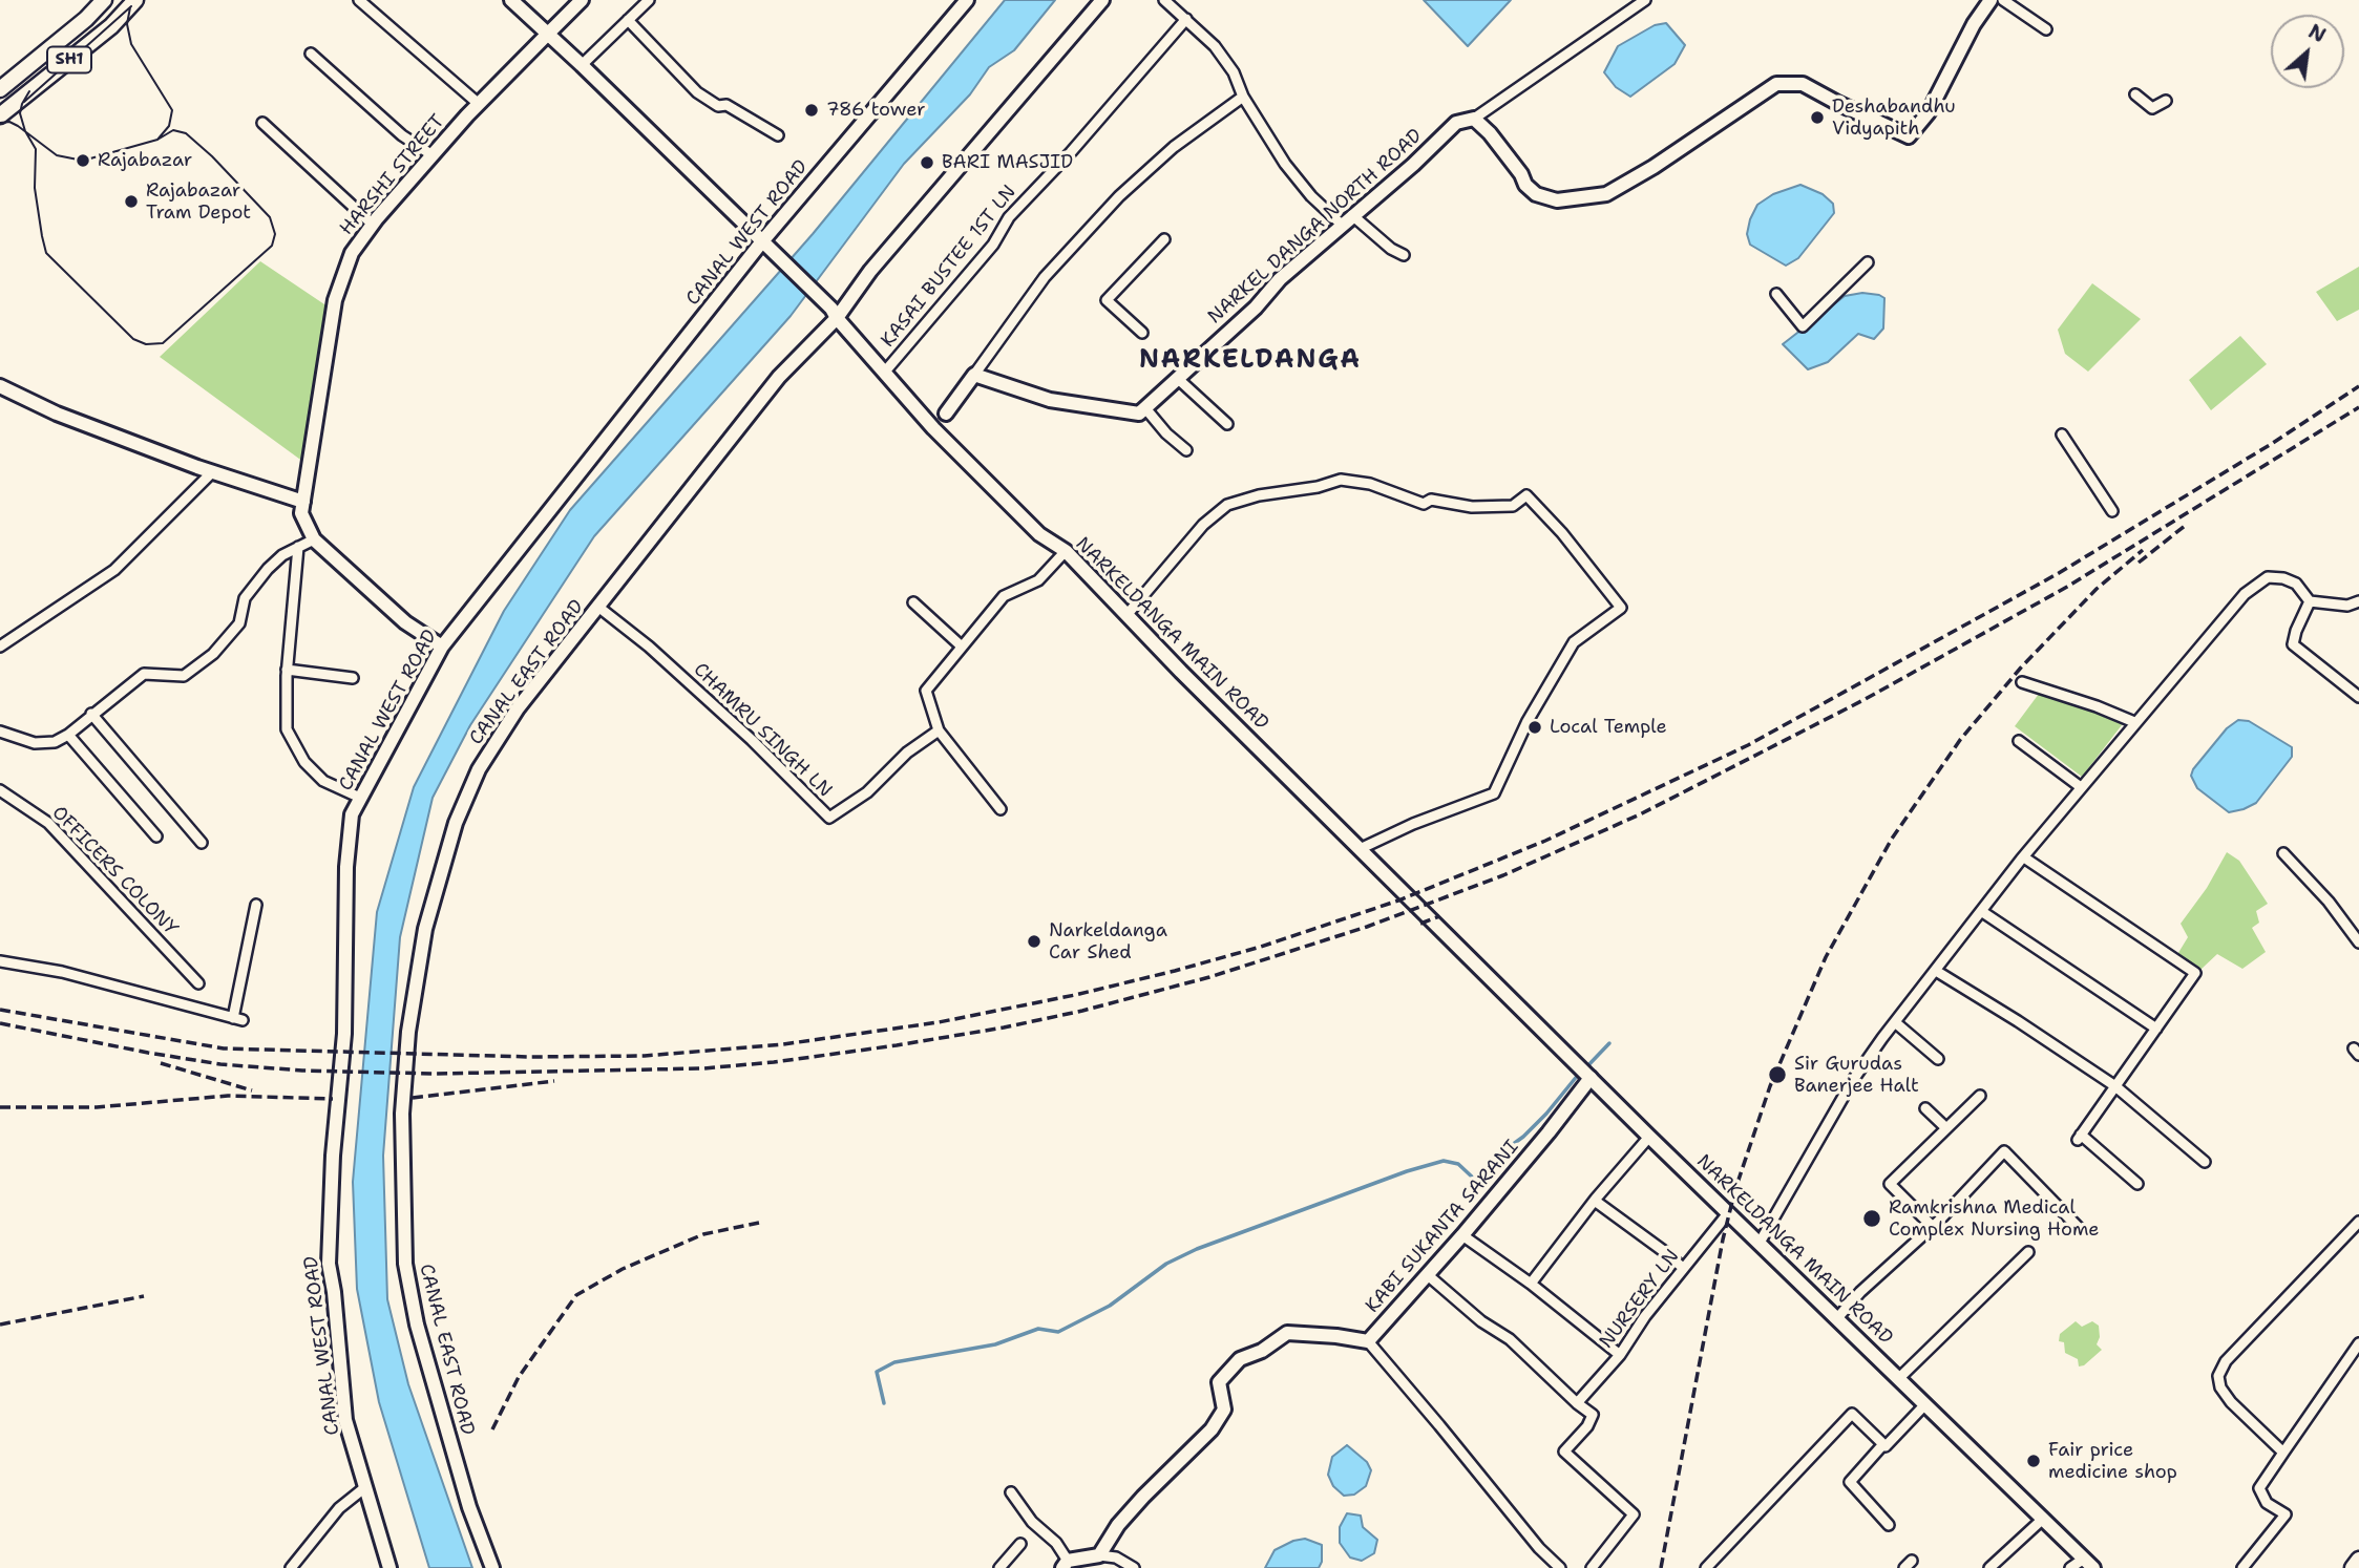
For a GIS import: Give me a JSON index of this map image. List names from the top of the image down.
{
  "streets": {
    "main road": ["SH1"],
    "street": [
      "HARSHI STREET",
      "NARKEL DANGA NORTH ROAD",
      "CANAL WEST ROAD",
      "KASAI BUSTEE 1ST LN",
      "NARKELDANGA MAIN ROAD",
      "CANAL EAST ROAD",
      "CHAMRU SINGH LN",
      "OFFICERS COLONY",
      "KABI SUKANTA SARANI",
      "NURSERY LN"
    ]
  },
  "crossings": [
    ["CANAL WEST ROAD", "NARKELDANGA MAIN ROAD"],
    ["KASAI BUSTEE 1ST LN", "NARKELDANGA MAIN ROAD"],
    ["NARKELDANGA MAIN ROAD", "CANAL EAST ROAD"],
    ["NARKELDANGA MAIN ROAD", "KABI SUKANTA SARANI"],
    ["NARKELDANGA MAIN ROAD", "NURSERY LN"],
    ["CANAL EAST ROAD", "CHAMRU SINGH LN"]
  ],
  "districts": ["NARKELDANGA"],
  "places": [
    "786 tower",
    "Deshabandhu Vidyapith",
    "Rajabazar",
    "BARI MASJID",
    "Rajabazar Tram Depot",
    "Local Temple",
    "Narkeldanga Car Shed",
    "Sir Gurudas Banerjee Halt",
    "Ramkrishna Medical Complex Nursing Home",
    "Fair price medicine shop"
  ],
  "north": "top right"
}
